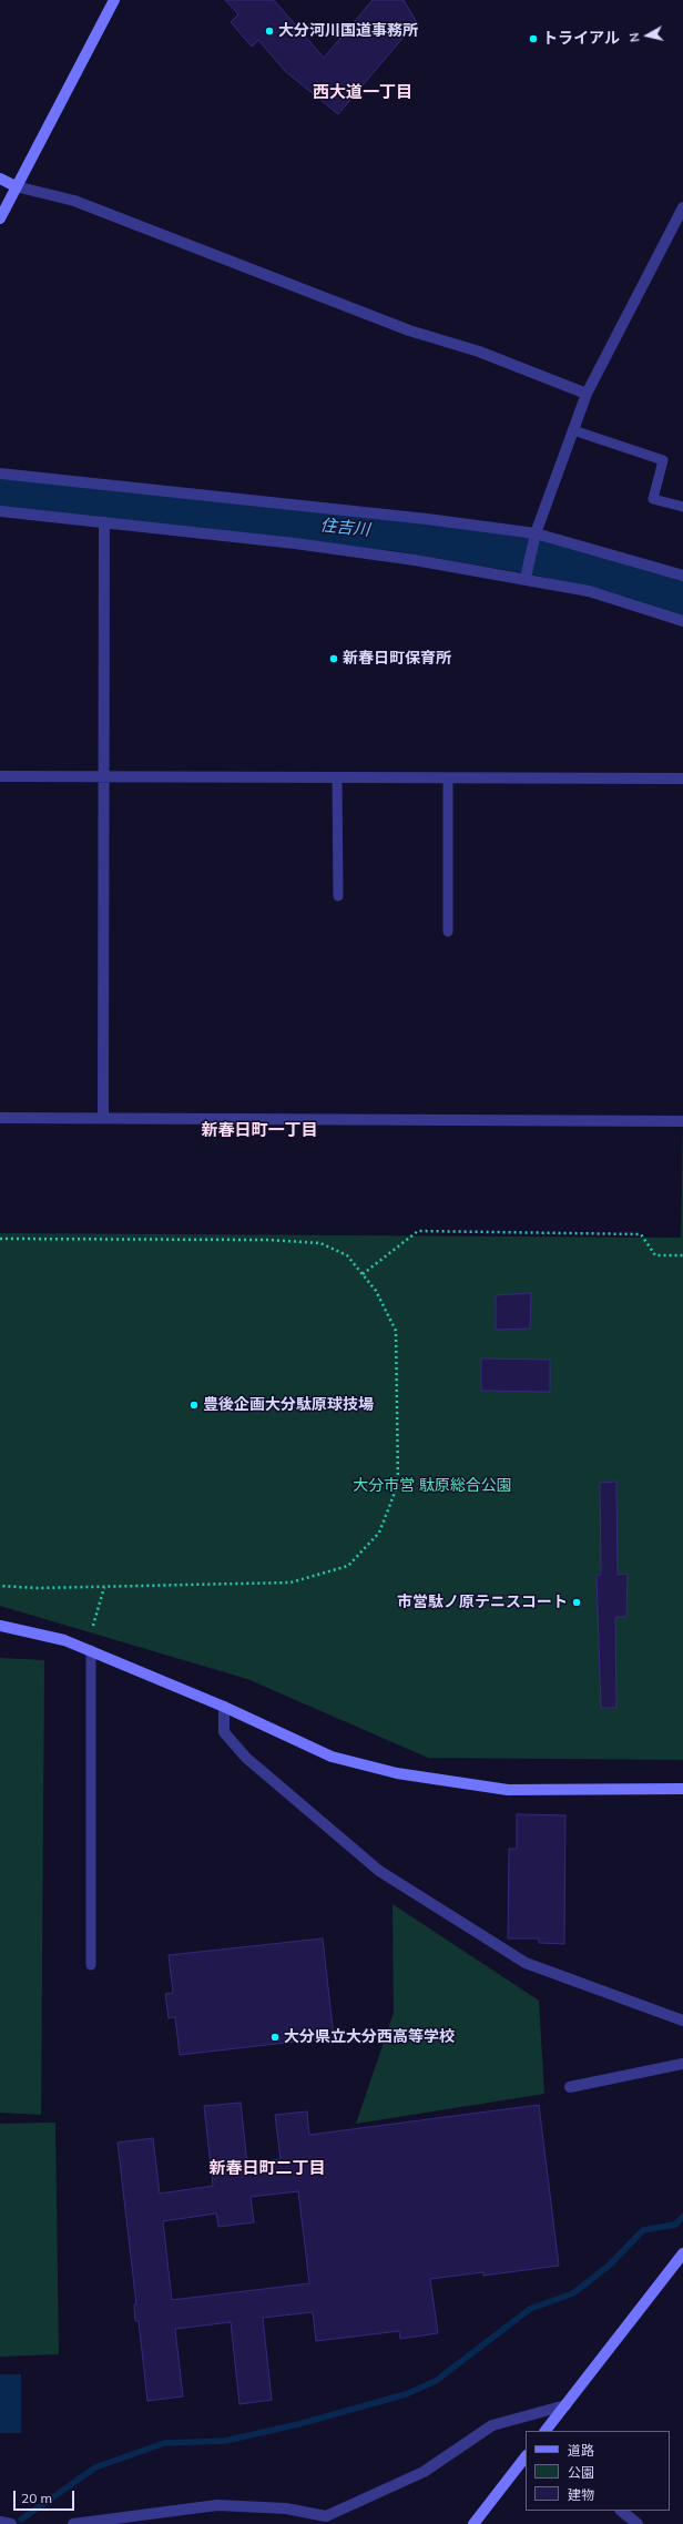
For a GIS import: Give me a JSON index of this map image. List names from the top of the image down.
{
  "districts": ["西大道一丁目", "新春日町一丁目", "新春日町二丁目"],
  "water": ["住吉川"],
  "parks": ["大分市営 駄原総合公園"],
  "places": [
    "大分河川国道事務所",
    "トライアル",
    "新春日町保育所",
    "豊後企画大分駄原球技場",
    "市営駄ノ原テニスコート",
    "大分県立大分西高等学校"
  ],
  "legend": ["道路", "公園", "建物"],
  "scale_bar": "20 m",
  "north": "left"
}
